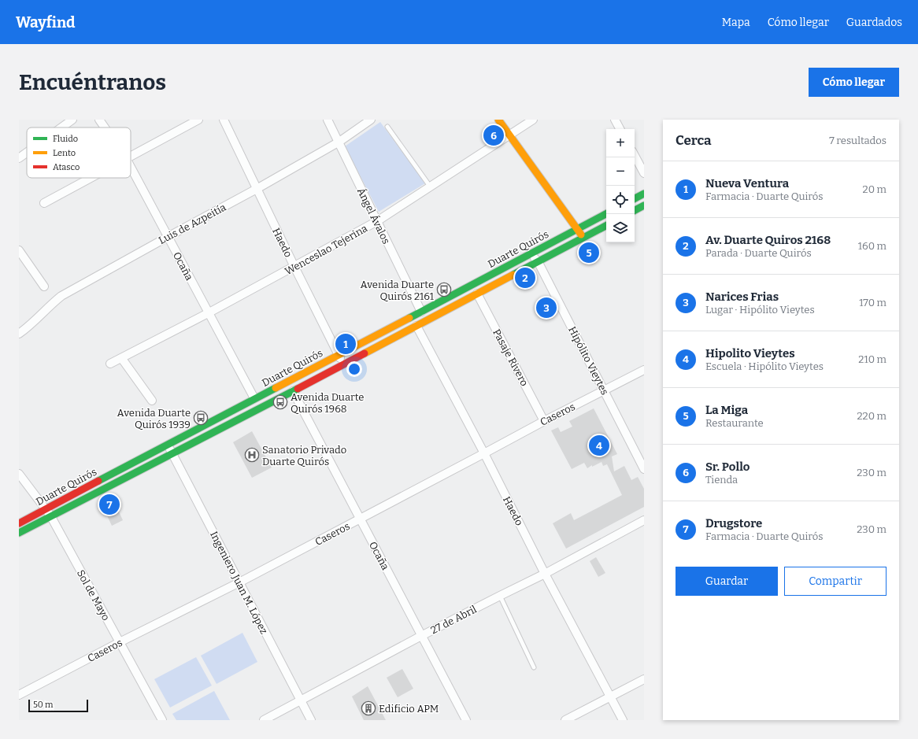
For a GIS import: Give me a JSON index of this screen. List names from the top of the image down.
{
  "streets": {
    "main road": ["Duarte Quirós"],
    "street": [
      "Ángel Ávalos",
      "Luis de Azpeitía",
      "Haedo",
      "Wenceslao Tejerina",
      "Ocaña",
      "Pasaje Rivero",
      "Hipólito Vieytes",
      "Caseros",
      "Ingeniero Juan M. López",
      "Sol de Mayo",
      "27 de Abril"
    ]
  },
  "crossings": [
    ["Ángel Ávalos", "Luis de Azpeitía"],
    ["Ángel Ávalos", "Duarte Quirós"],
    ["Ángel Ávalos", "Wenceslao Tejerina"],
    ["Luis de Azpeitía", "Haedo"],
    ["Luis de Azpeitía", "Ocaña"],
    ["Haedo", "Duarte Quirós"],
    ["Haedo", "Wenceslao Tejerina"],
    ["Haedo", "Caseros"],
    ["Haedo", "27 de Abril"],
    ["Duarte Quirós", "Ocaña"],
    ["Duarte Quirós", "Pasaje Rivero"],
    ["Duarte Quirós", "Hipólito Vieytes"],
    ["Duarte Quirós", "Ingeniero Juan M. López"],
    ["Duarte Quirós", "Sol de Mayo"],
    ["Wenceslao Tejerina", "Ocaña"],
    ["Ocaña", "Caseros"],
    ["Ocaña", "27 de Abril"],
    ["Pasaje Rivero", "Caseros"],
    ["Hipólito Vieytes", "Caseros"],
    ["Caseros", "Ingeniero Juan M. López"],
    ["Caseros", "Sol de Mayo"],
    ["Ingeniero Juan M. López", "27 de Abril"]
  ],
  "places": {
    "bus stop": ["Avenida Duarte Quirós 2161", "Avenida Duarte Quirós 1968", "Avenida Duarte Quirós 1939"],
    "hospital": ["Sanatorio Privado Duarte Quirós"],
    "building": ["Edificio APM"]
  },
  "legend": ["Fluido", "Lento", "Atasco"],
  "scale_bar": "50 m",
  "page": {
    "header": "Wayfind",
    "nav": ["Mapa", "Cómo llegar", "Guardados"],
    "buttons": [
      "Cómo llegar",
      ["Guardar", "Compartir"]
    ],
    "title": "Encuéntranos",
    "heading": ["Cerca", "7 resultados"],
    "pins": [
      "6",
      "5",
      "2",
      "3",
      "1",
      "4",
      "7"
    ],
    "map_buttons": ["+", "−"],
    "list": [
      {
        "mark": "1",
        "name": "Nueva Ventura",
        "note": "Farmacia · Duarte Quirós",
        "value": "20 m"
      },
      {
        "mark": "2",
        "name": "Av. Duarte Quiros 2168",
        "note": "Parada · Duarte Quirós",
        "value": "160 m"
      },
      {
        "mark": "3",
        "name": "Narices Frias",
        "note": "Lugar · Hipólito Vieytes",
        "value": "170 m"
      },
      {
        "mark": "4",
        "name": "Hipolito Vieytes",
        "note": "Escuela · Hipólito Vieytes",
        "value": "210 m"
      },
      {
        "mark": "5",
        "name": "La Miga",
        "note": "Restaurante",
        "value": "220 m"
      },
      {
        "mark": "6",
        "name": "Sr. Pollo",
        "note": "Tienda",
        "value": "230 m"
      },
      {
        "mark": "7",
        "name": "Drugstore",
        "note": "Farmacia · Duarte Quirós",
        "value": "230 m"
      }
    ],
    "scale": "50 m"
  }
}
